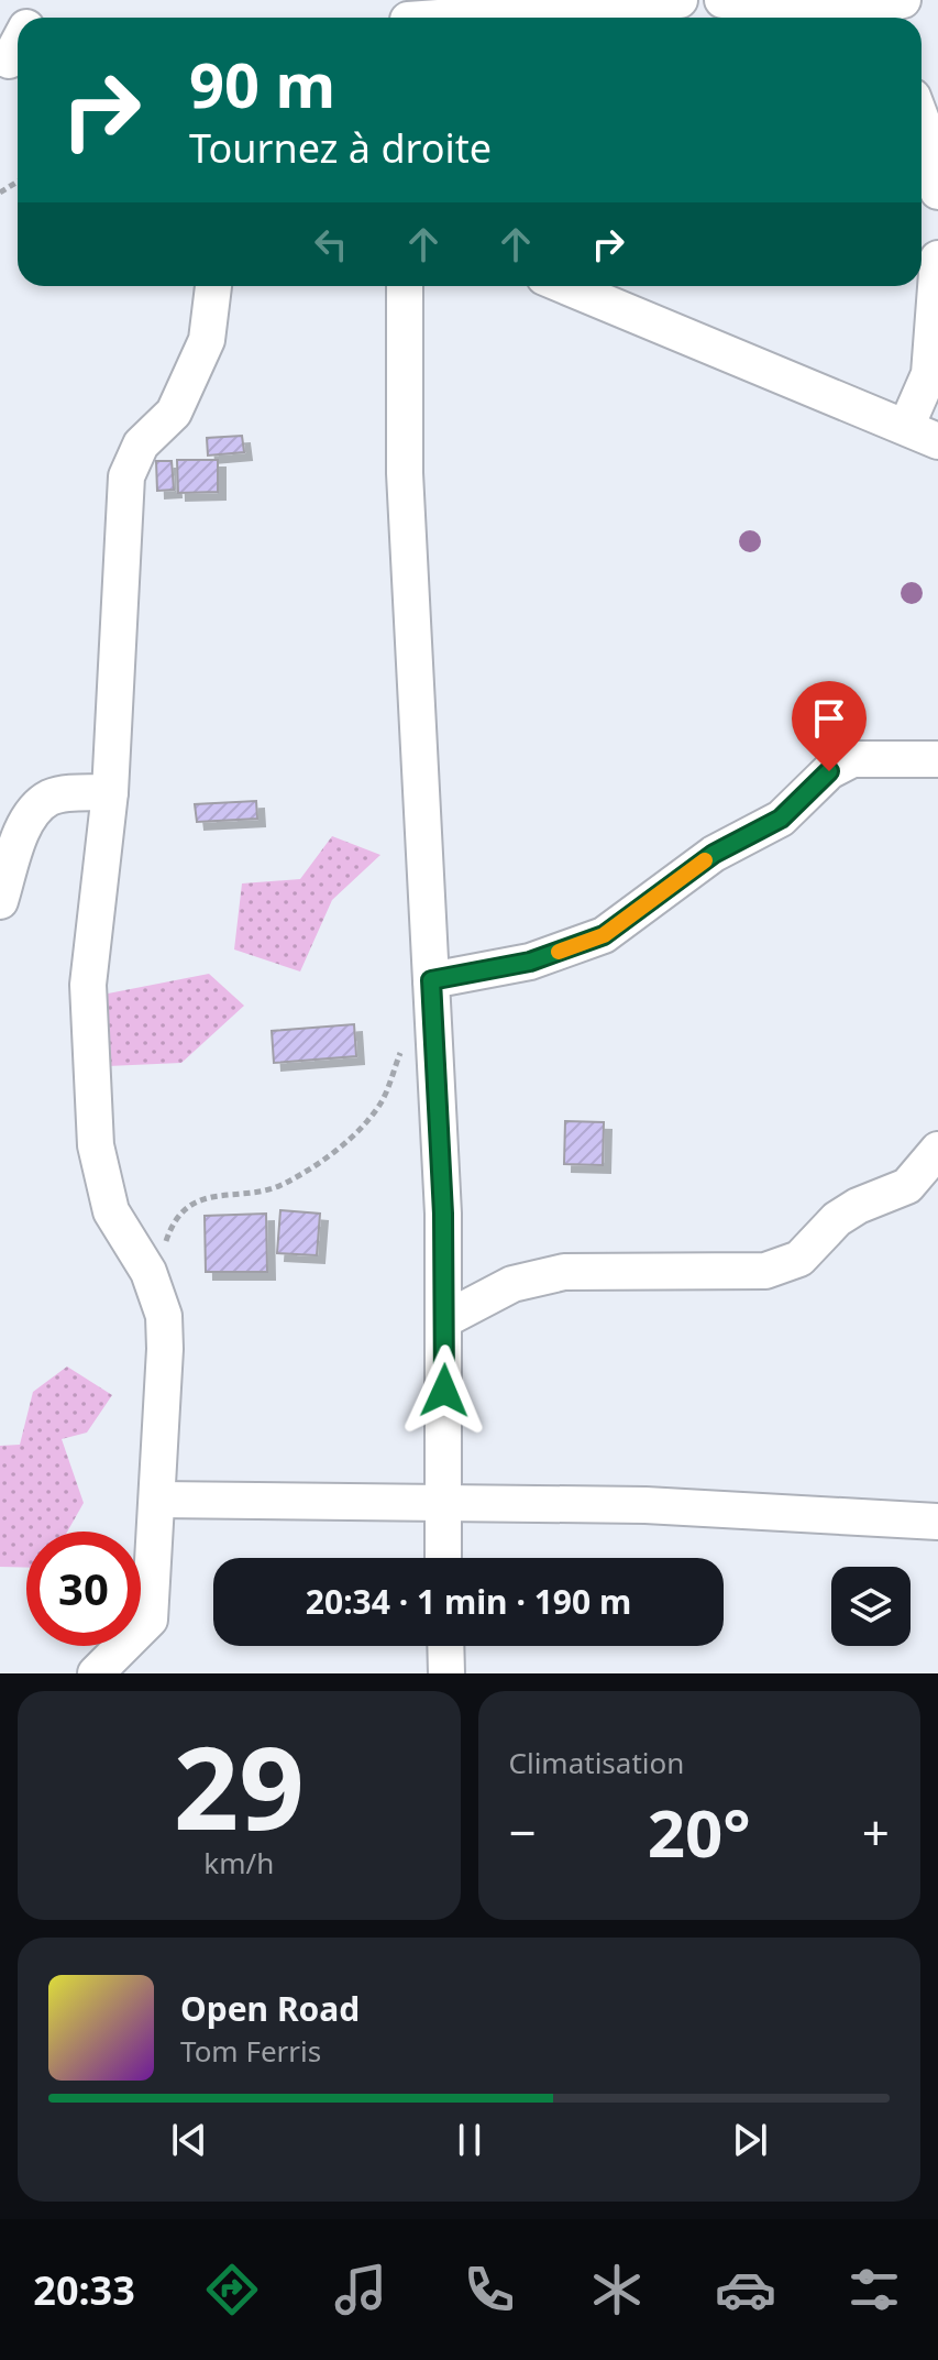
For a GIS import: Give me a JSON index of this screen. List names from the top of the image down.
{
  "page": {
    "turn": ["90 m", "Tournez à droite"],
    "limit": "30",
    "trip": "20:34 · 1 min · 190 m",
    "tile": [
      ["29", "km/h"],
      "Climatisation"
    ],
    "heat": ["−", "20°", "+"],
    "song": ["Open Road", "Tom Ferris"],
    "tabs": "20:33"
  }
}
